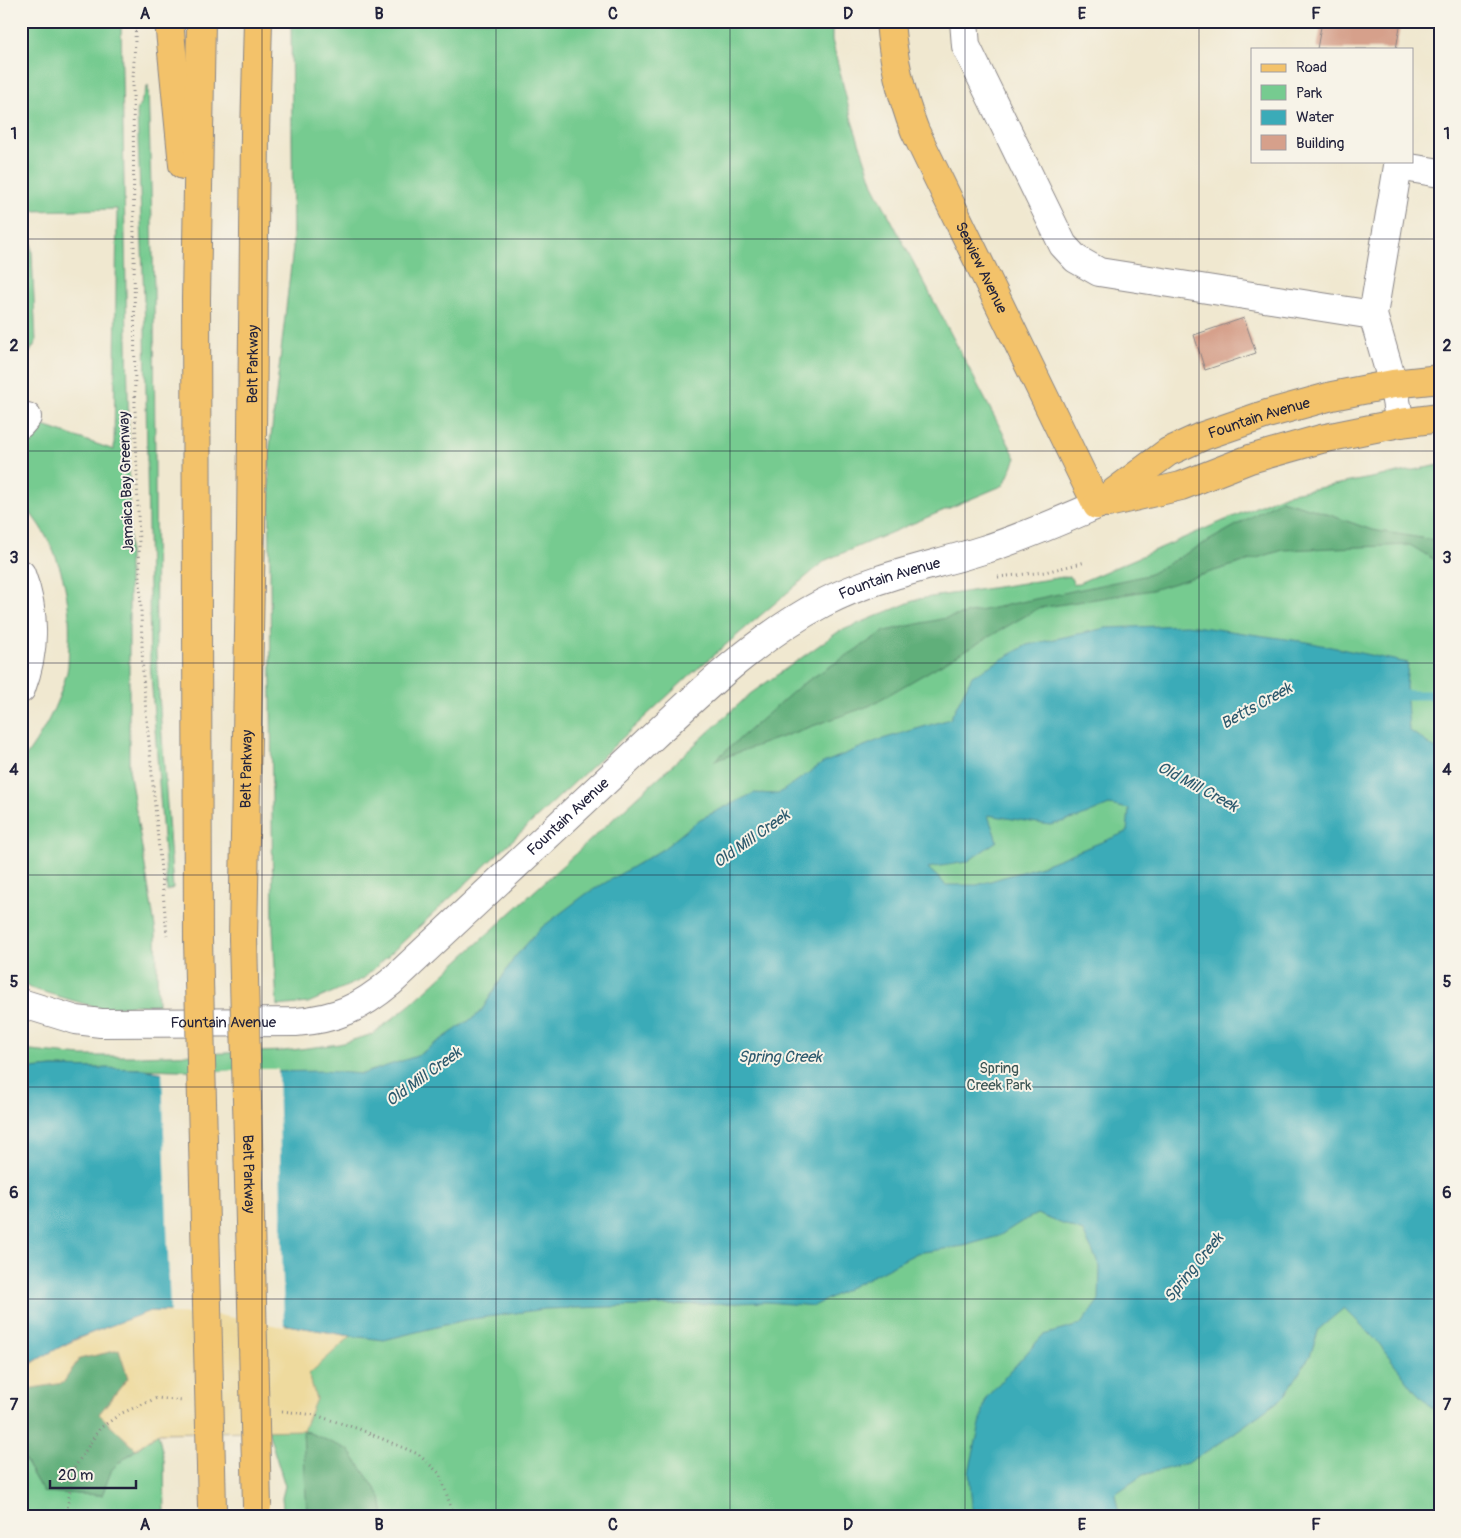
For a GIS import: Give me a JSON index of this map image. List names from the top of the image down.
{
  "streets": {
    "main road": ["Seaview Avenue", "Belt Parkway", "Fountain Avenue"],
    "path": ["Jamaica Bay Greenway"]
  },
  "crossings": [
    ["Seaview Avenue", "Fountain Avenue"]
  ],
  "water": ["Betts Creek", "Old Mill Creek", "Spring Creek"],
  "parks": ["Spring Creek Park"],
  "legend": [
    "Road",
    "Park",
    "Water",
    "Building"
  ],
  "scale_bar": "20 m",
  "grid": {
    "columns": [
      "A",
      "B",
      "C",
      "D",
      "E",
      "F"
    ],
    "rows": [
      "1",
      "2",
      "3",
      "4",
      "5",
      "6",
      "7"
    ]
  }
}
